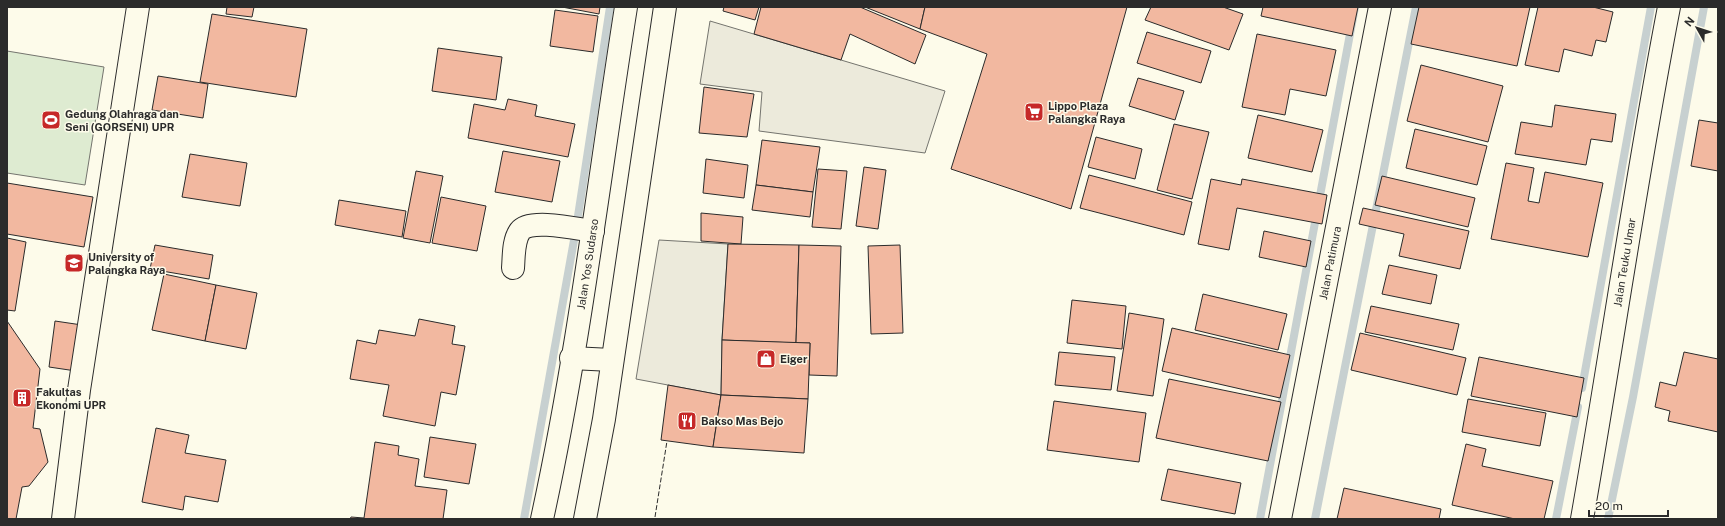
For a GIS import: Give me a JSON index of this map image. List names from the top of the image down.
{
  "streets": {
    "street": ["Jalan Patimura", "Jalan Teuku Umar", "Jalan Yos Sudarso"]
  },
  "places": {
    "supermarket": ["Lippo Plaza Palangka Raya"],
    "sports": ["Gedung Olahraga dan Seni (GORSENI) UPR"],
    "school or university": ["University of Palangka Raya"],
    "shop": ["Eiger"],
    "building": ["Fakultas Ekonomi UPR"],
    "restaurant": ["Bakso Mas Bejo"]
  },
  "scale_bar": "20 m",
  "north": "top left"
}
